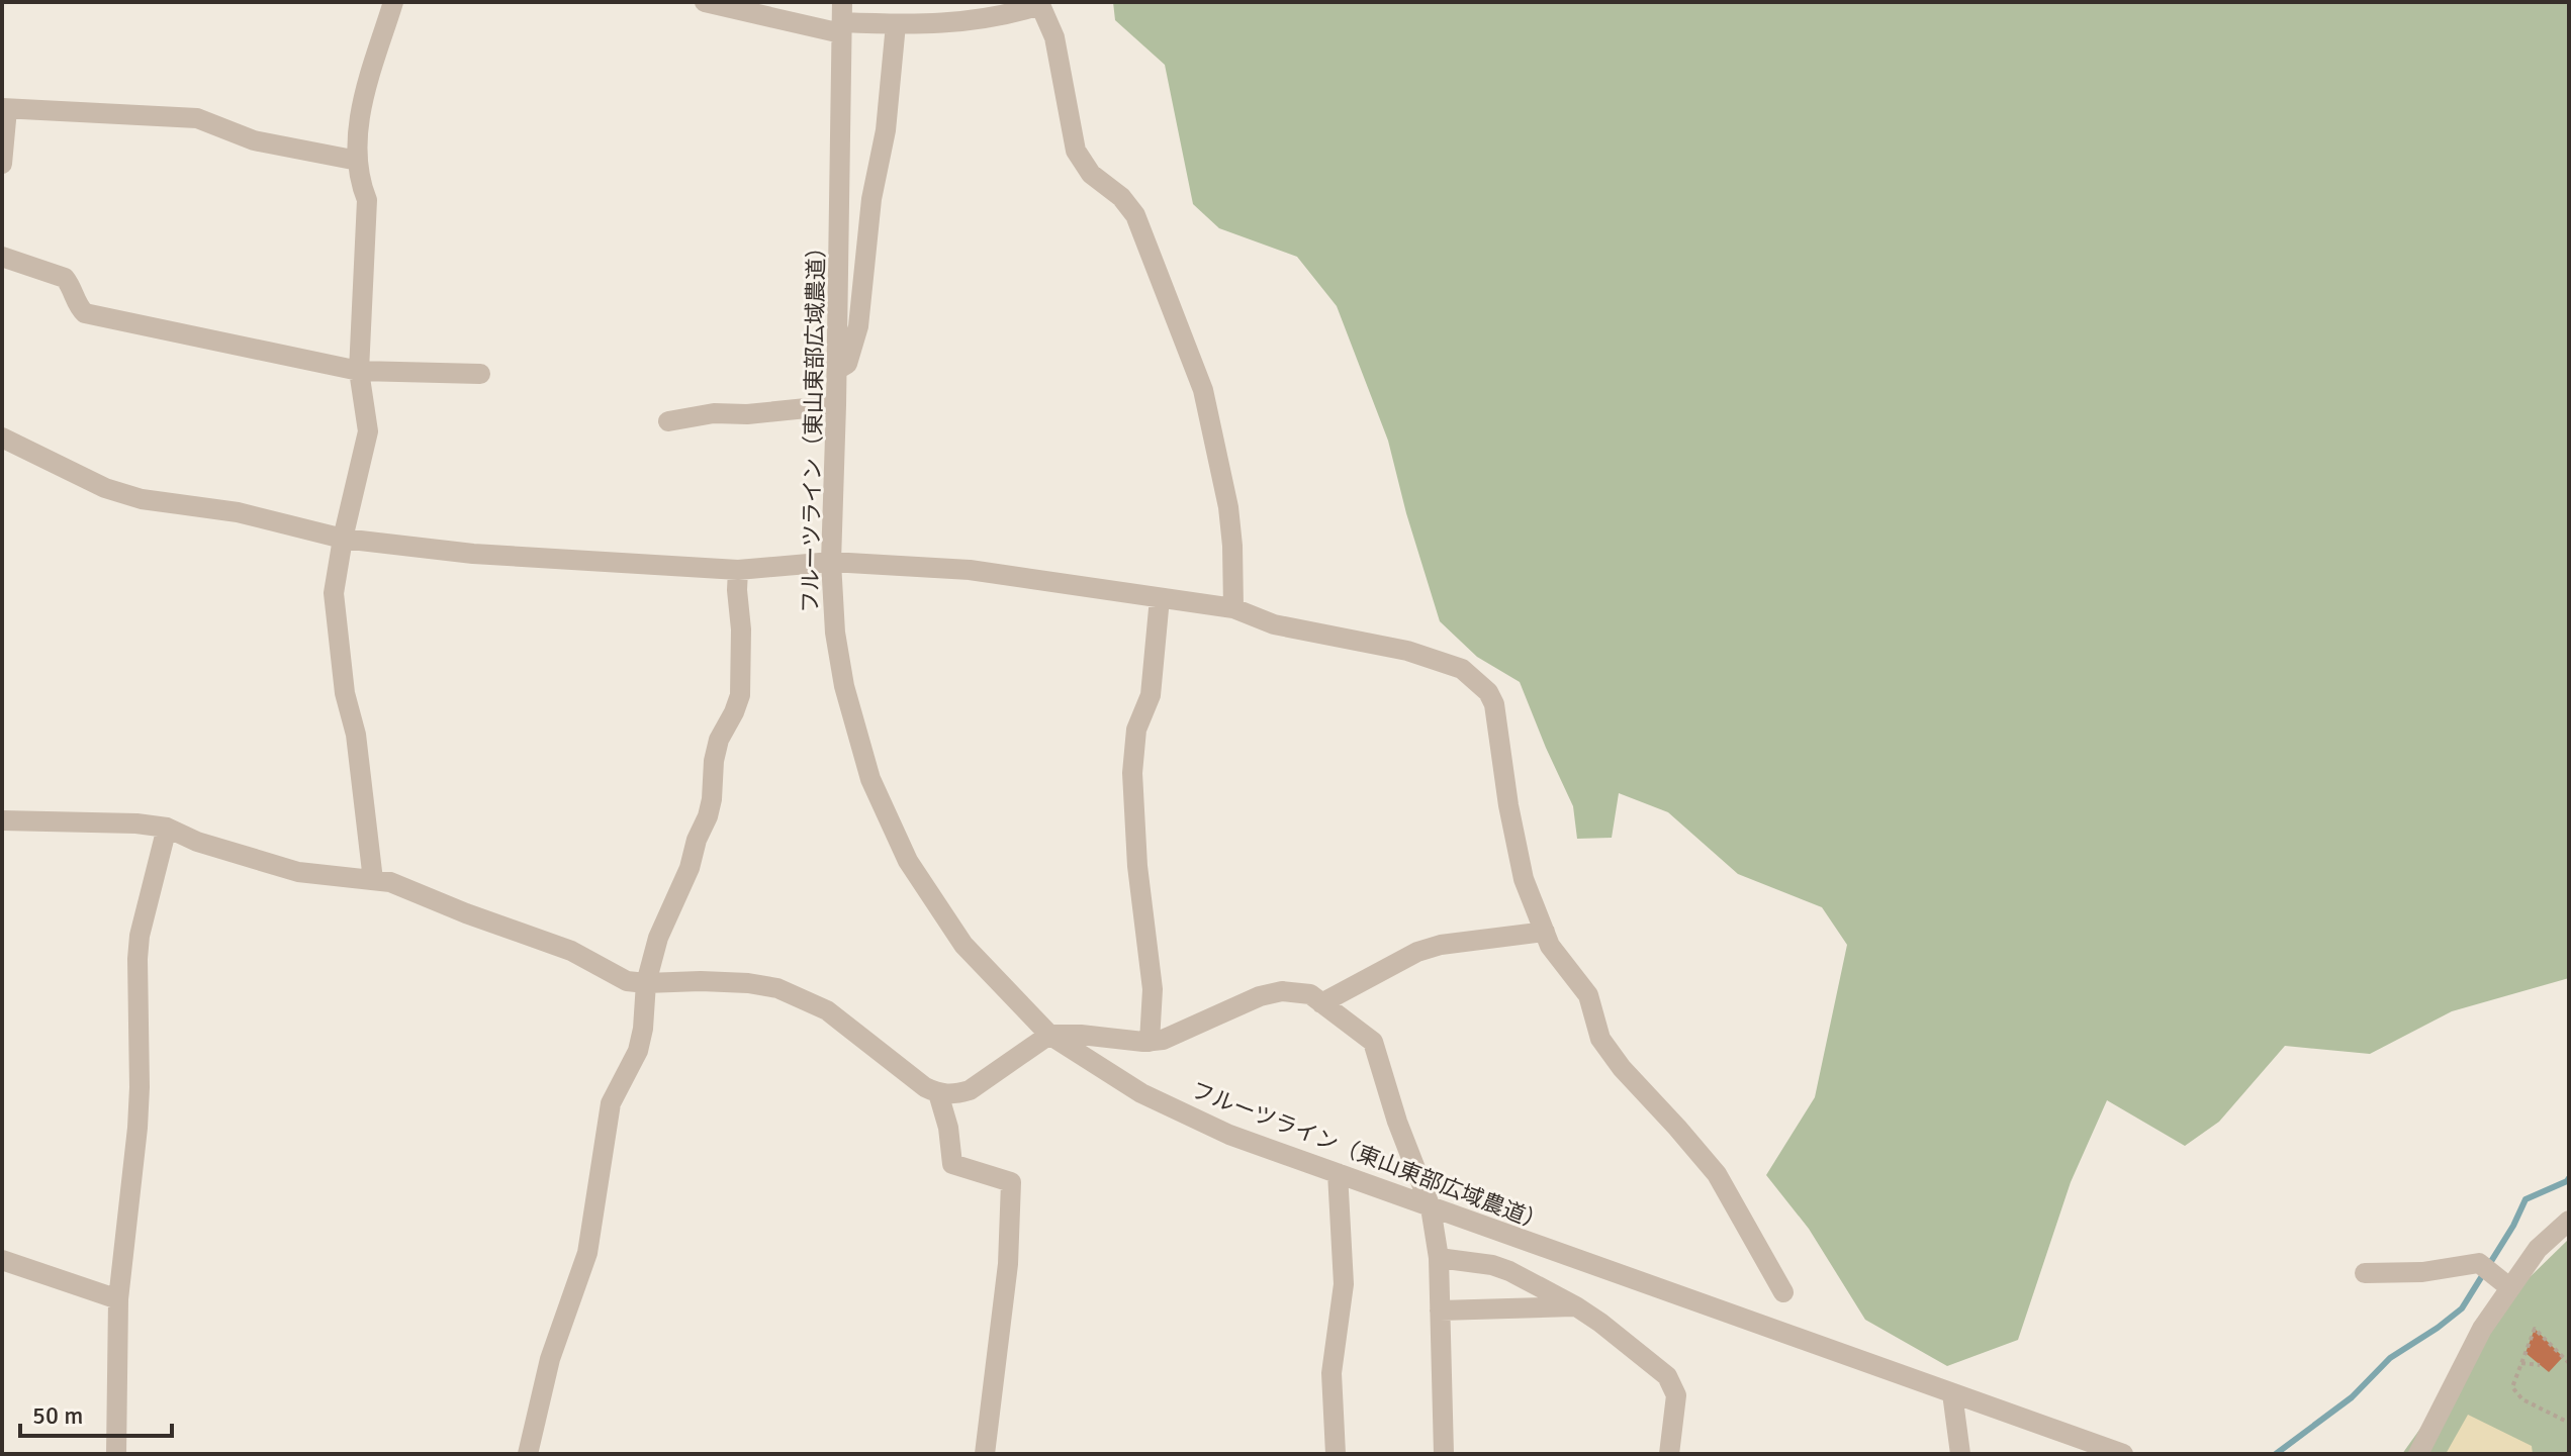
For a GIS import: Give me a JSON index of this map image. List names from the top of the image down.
{
  "streets": {
    "street": ["フルーツライン（東山東部広域農道）"]
  },
  "scale_bar": "50 m"
}
